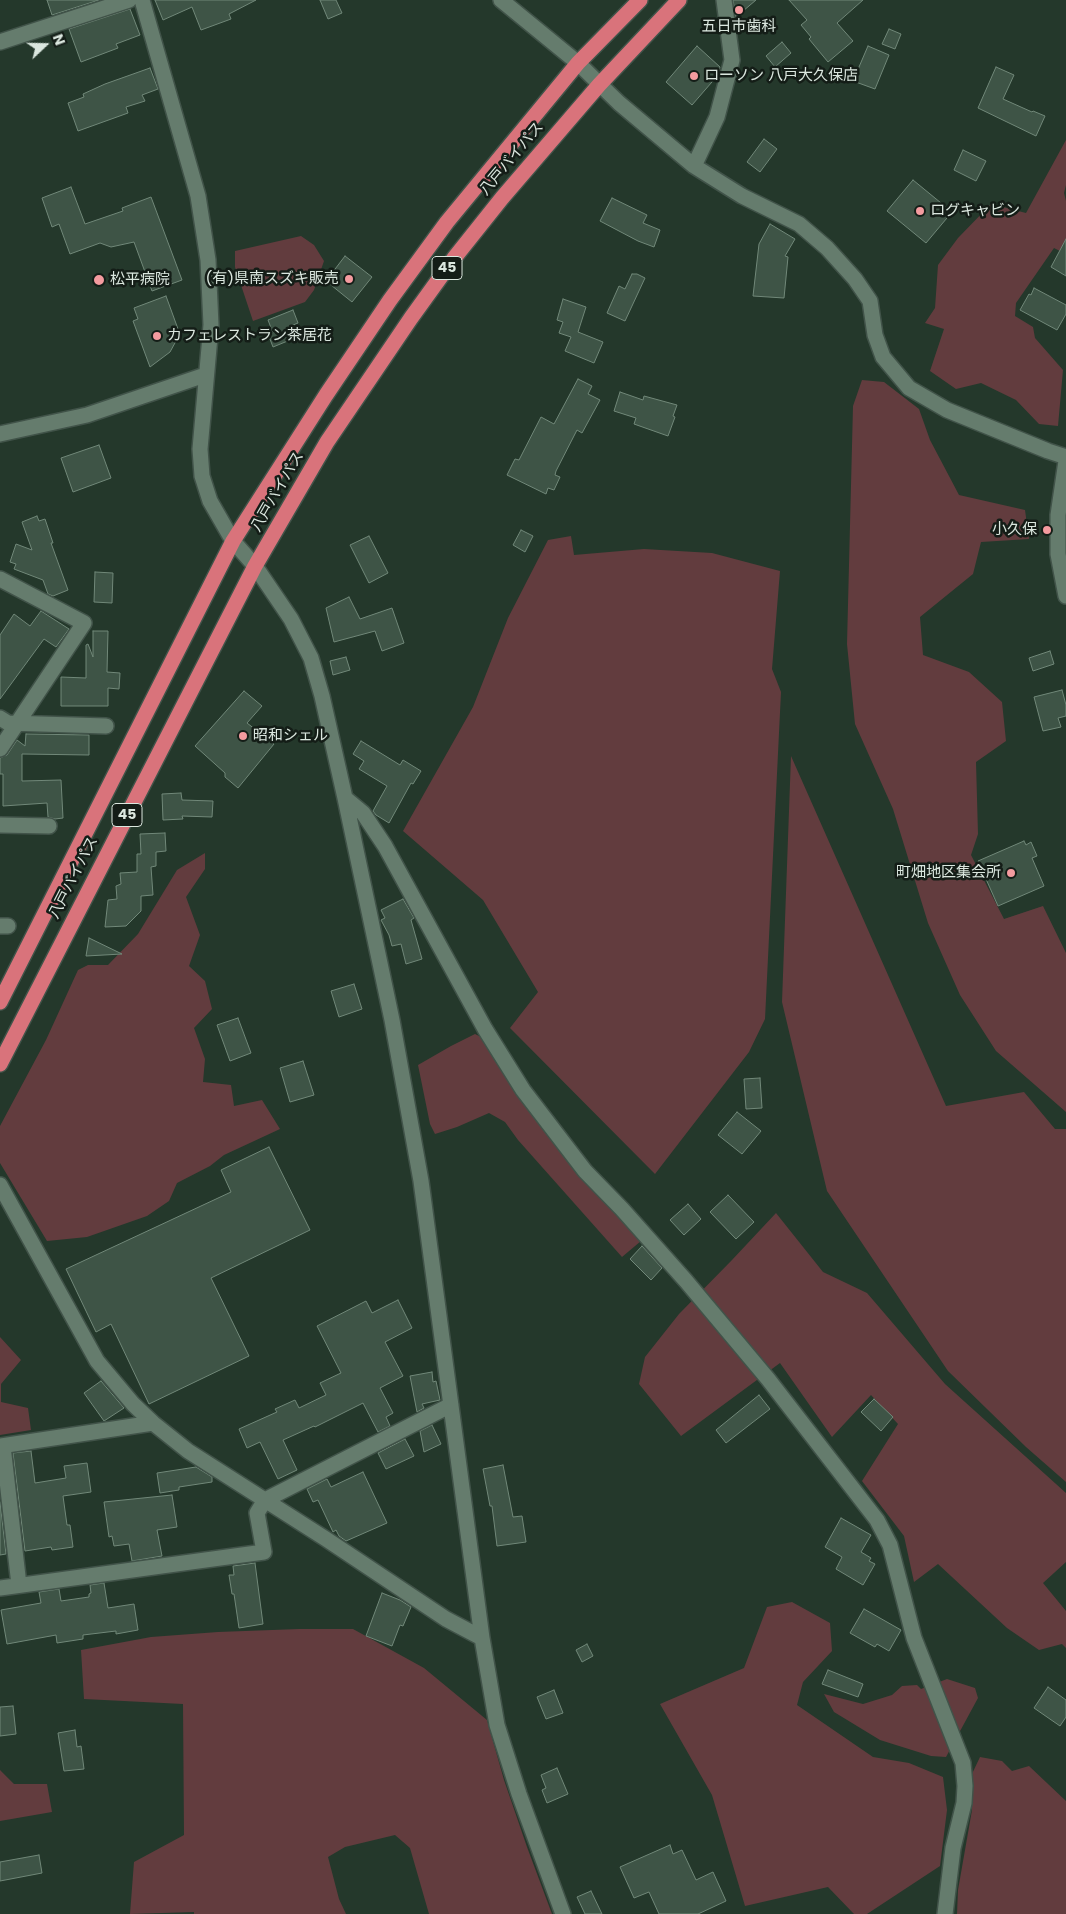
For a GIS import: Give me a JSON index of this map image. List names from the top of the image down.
{
  "streets": {
    "highway": ["八戸バイパス", "45"]
  },
  "places": [
    "五日市歯科",
    "ローソン 八戸大久保店",
    "ログキャビン",
    "(有)県南スズキ販売",
    "松平病院",
    "カフェレストラン茶居花",
    "小久保",
    "昭和シェル",
    "町畑地区集会所"
  ],
  "north": "right"
}
